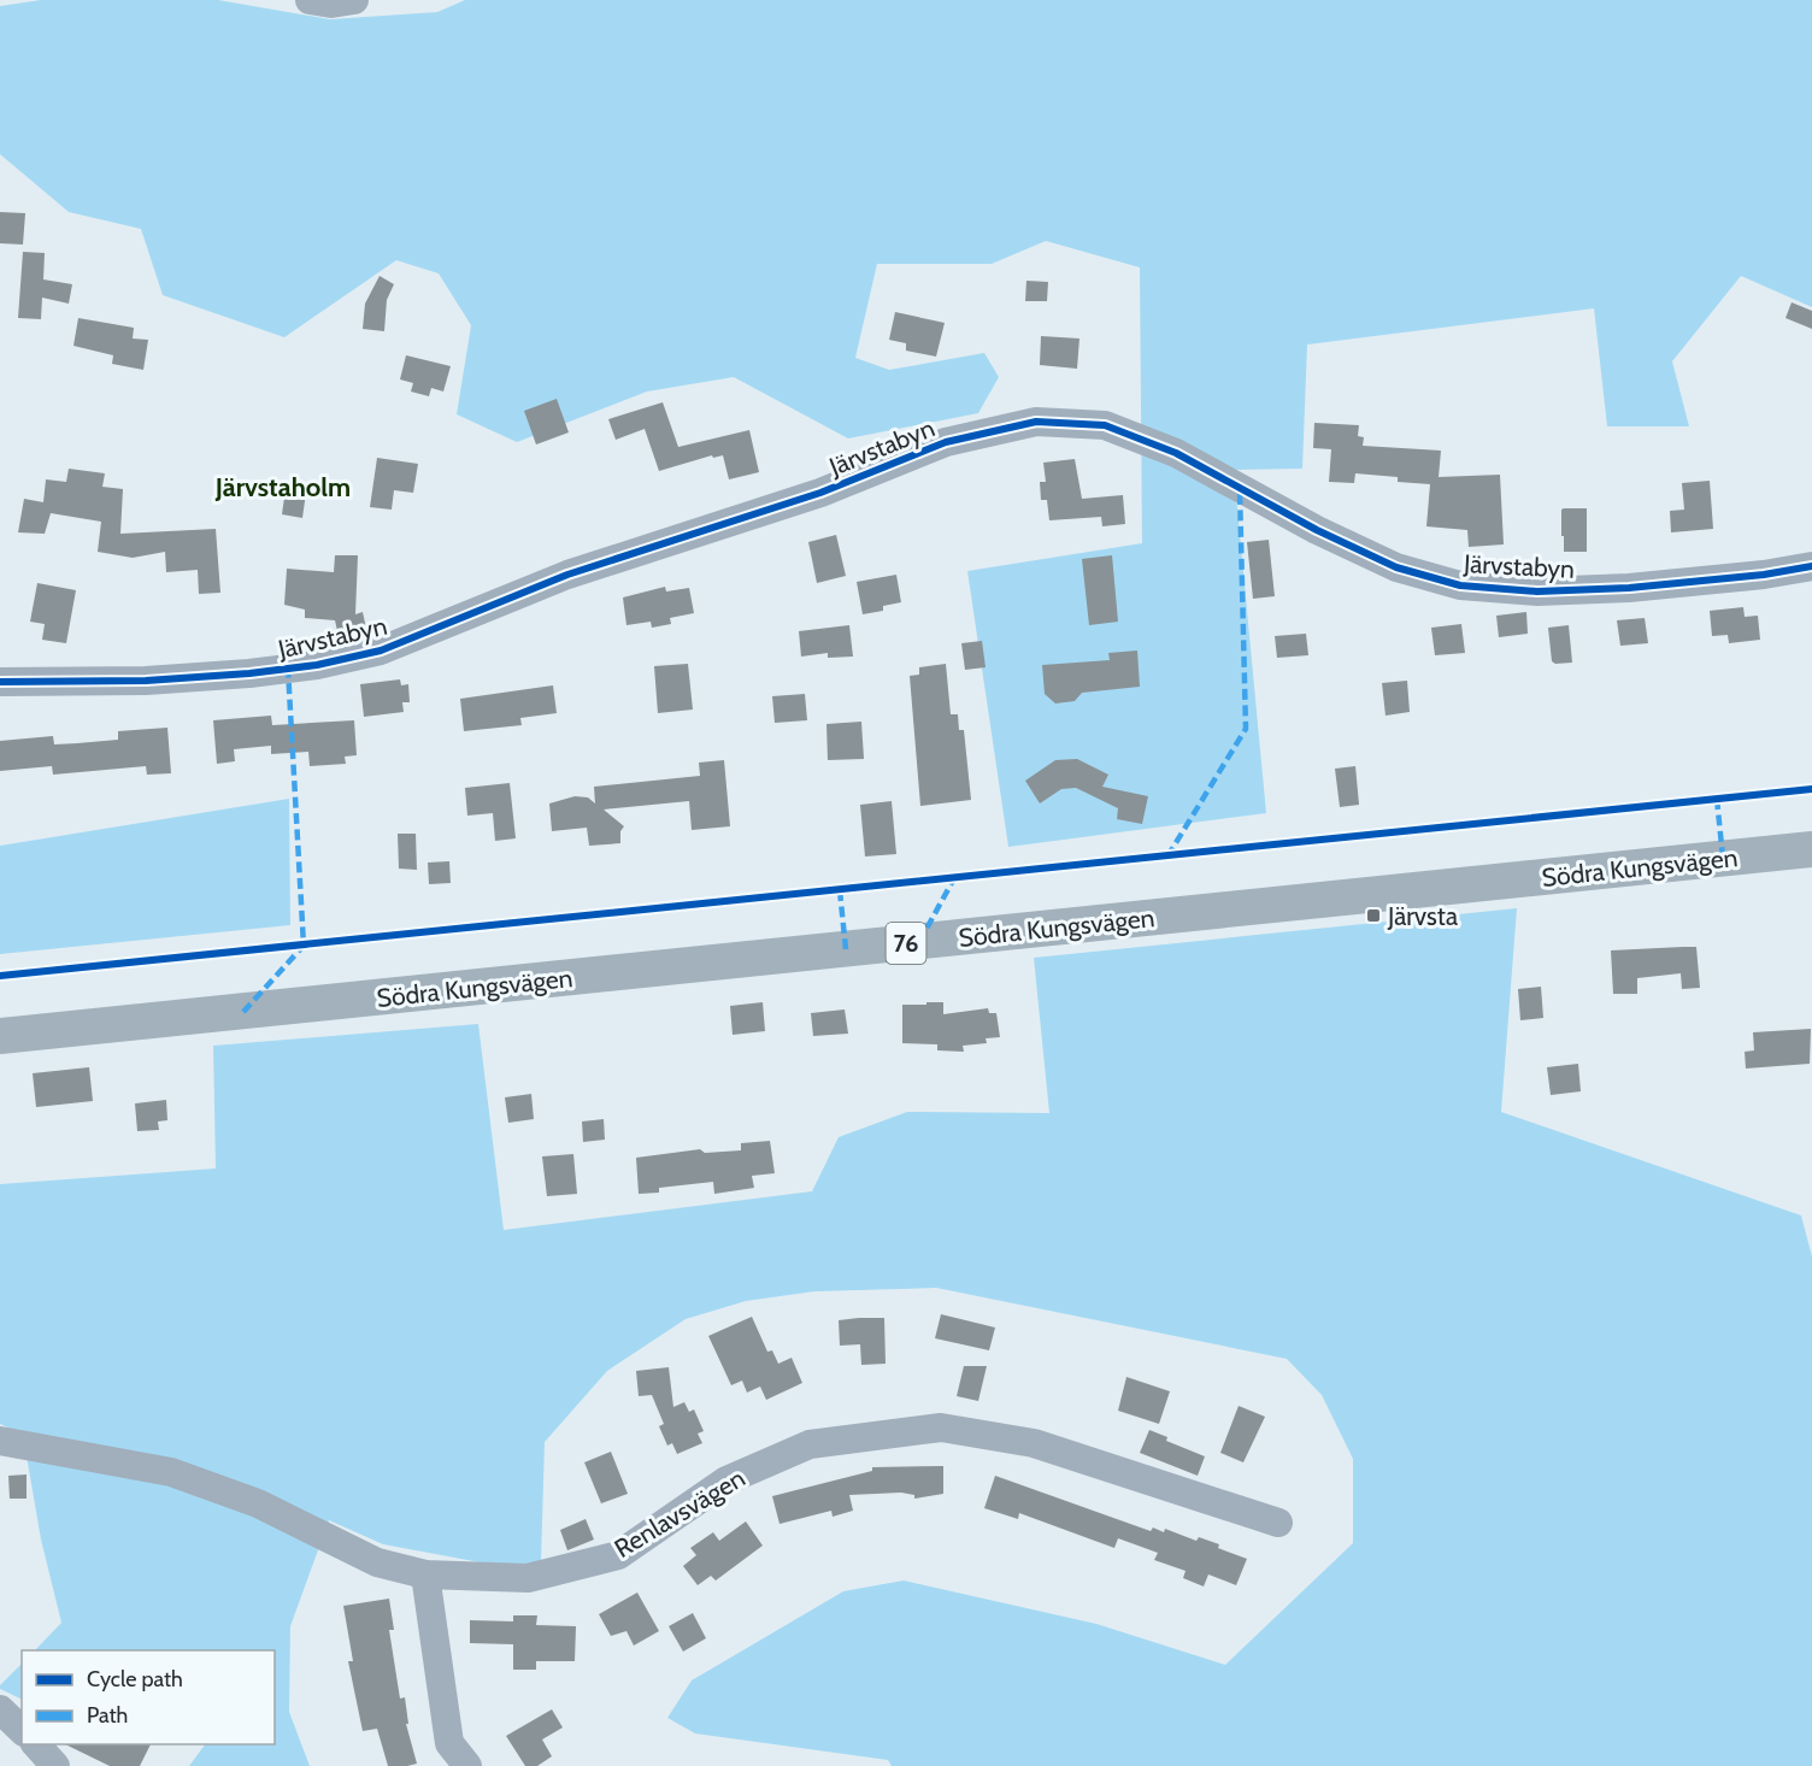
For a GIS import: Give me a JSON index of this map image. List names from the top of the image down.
{
  "streets": {
    "main road": ["Södra Kungsvägen", "76"],
    "street": ["Järvstabyn", "Renlavsvägen"]
  },
  "districts": ["Järvstaholm"],
  "places": {
    "transit": ["Järvsta"]
  },
  "legend": ["Cycle path", "Path"]
}
